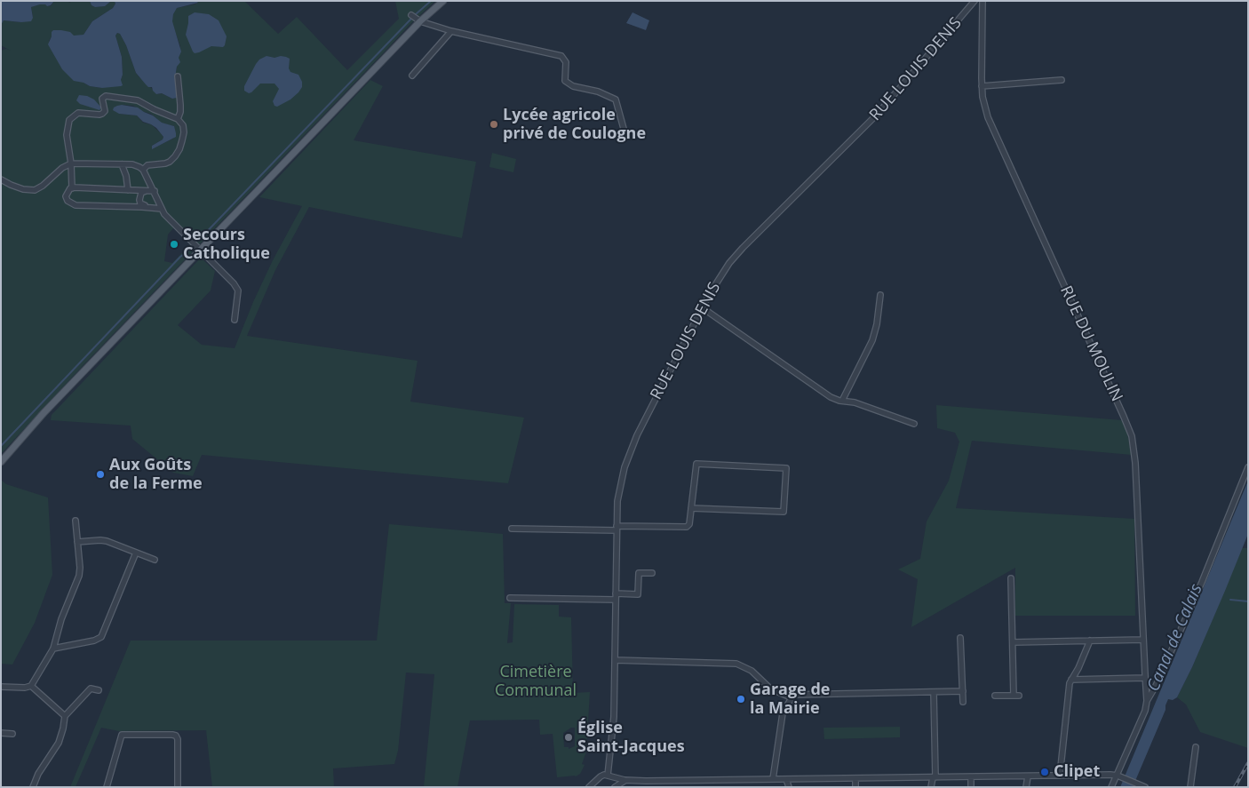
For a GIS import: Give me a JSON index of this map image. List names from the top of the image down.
{
  "streets": {
    "street": ["RUE LOUIS DENIS", "RUE DU MOULIN"]
  },
  "water": ["Canal de Calais"],
  "parks": ["Cimetière Communal"],
  "places": [
    "Lycée agricole privé de Coulogne",
    "Secours Catholique",
    "Aux Goûts de la Ferme",
    "Garage de la Mairie",
    "Église Saint-Jacques",
    "Clipet"
  ]
}
